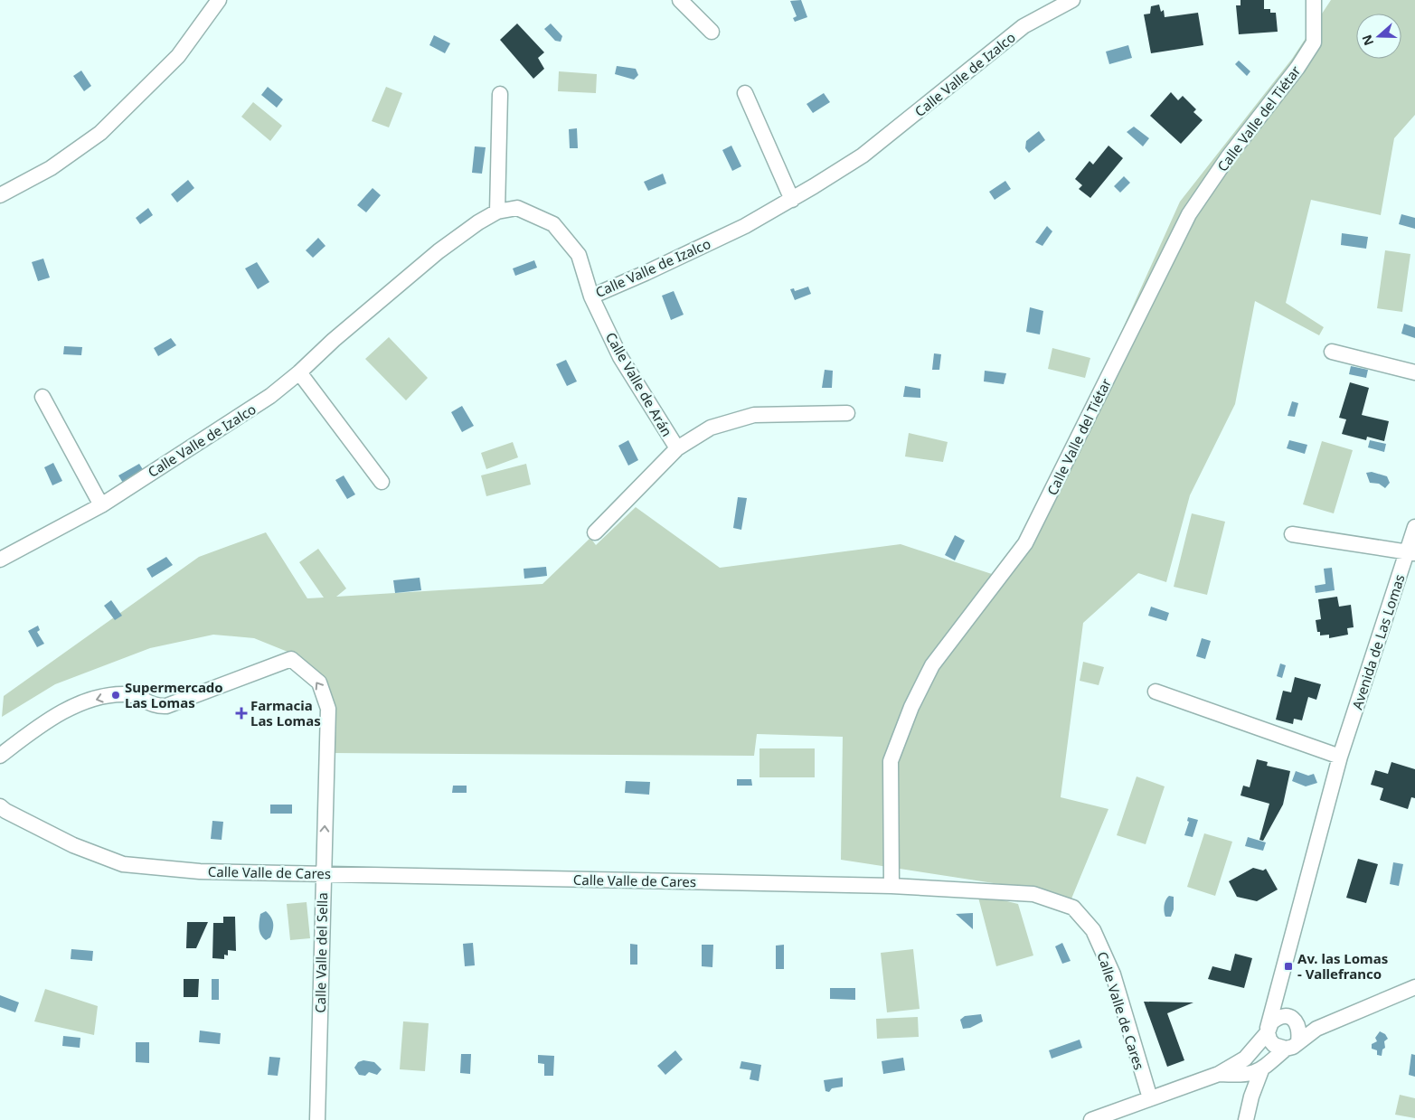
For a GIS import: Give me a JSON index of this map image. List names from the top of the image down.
{
  "streets": {
    "street": [
      "Calle Valle de Izalco",
      "Calle Valle del Tiétar",
      "Calle Valle de Arán",
      "Avenida de Las Lomas",
      "Calle Valle de Cares",
      "Calle Valle del Sella"
    ]
  },
  "crossings": [
    ["Calle Valle de Izalco", "Calle Valle de Arán"],
    ["Calle Valle del Tiétar", "Calle Valle de Cares"],
    ["Calle Valle de Cares", "Calle Valle del Sella"]
  ],
  "places": {
    "other": ["Supermercado Las Lomas"],
    "health": ["Farmacia Las Lomas"],
    "transit": ["Av. las Lomas - Vallefranco"]
  },
  "north": "left"
}
